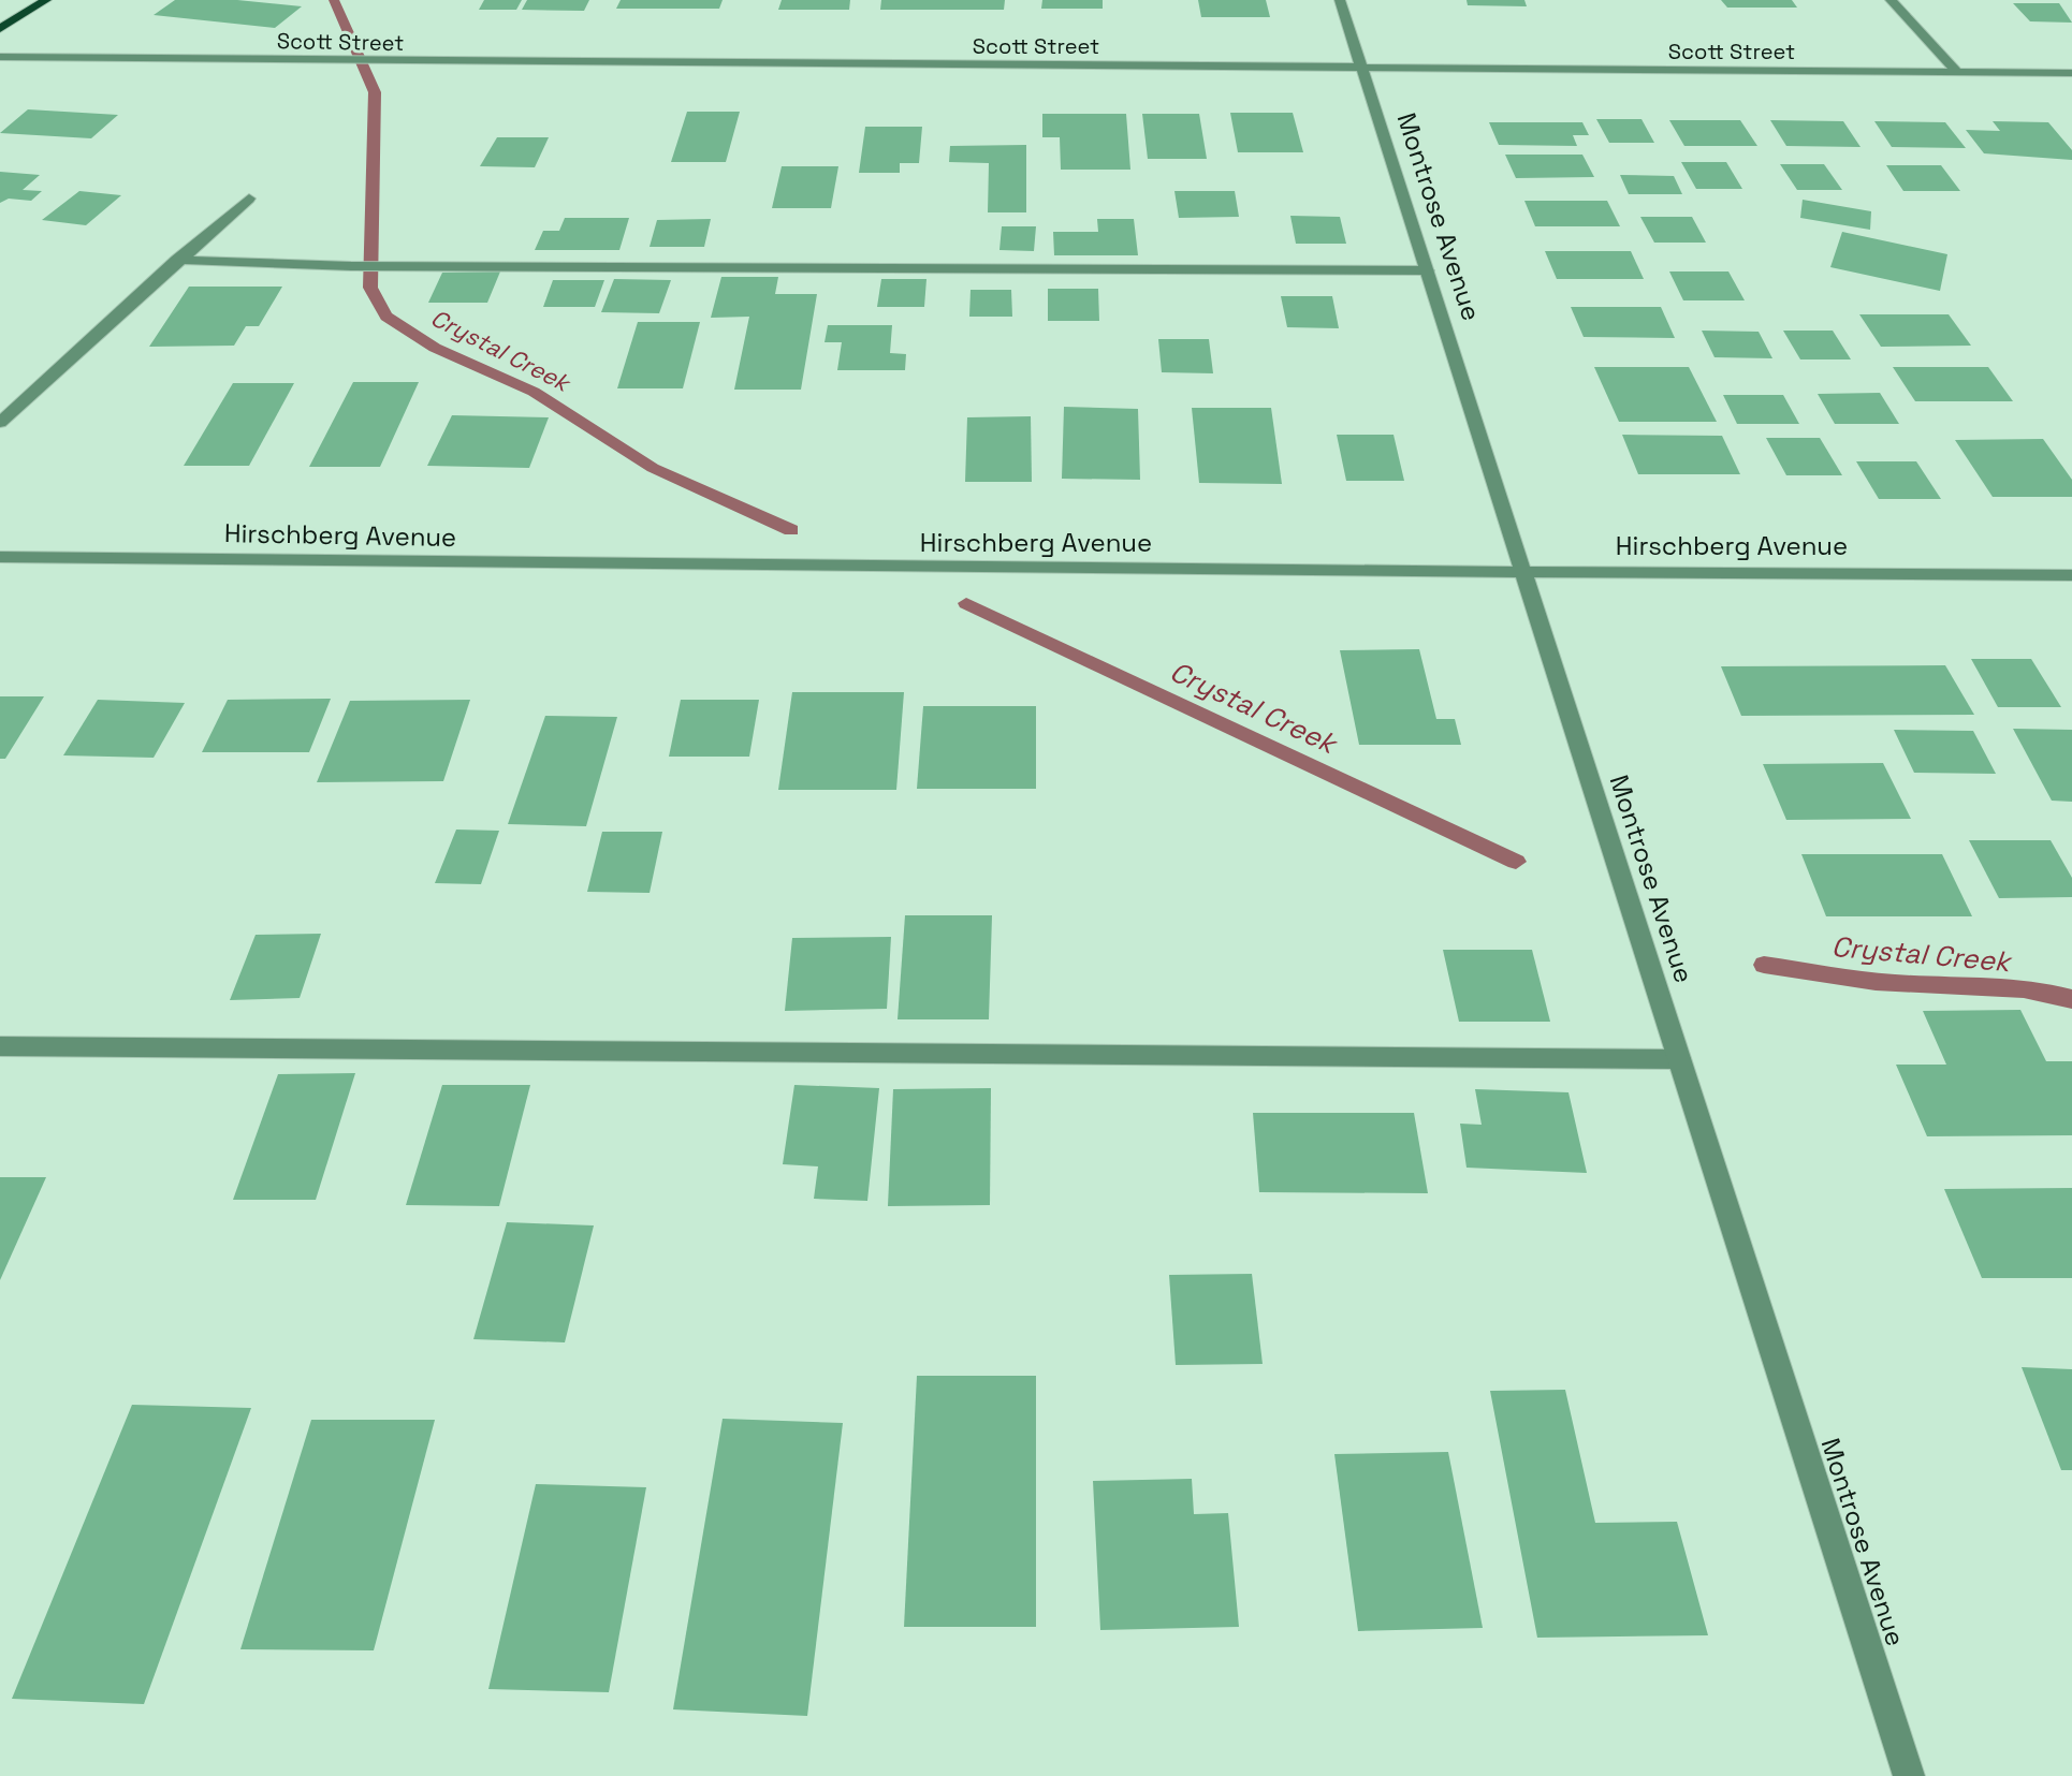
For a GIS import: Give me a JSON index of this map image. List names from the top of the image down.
{
  "streets": {
    "street": ["Scott Street", "Montrose Avenue", "Hirschberg Avenue"]
  },
  "crossings": [
    ["Scott Street", "Montrose Avenue"],
    ["Montrose Avenue", "Hirschberg Avenue"]
  ],
  "water": ["Crystal Creek"]
}
